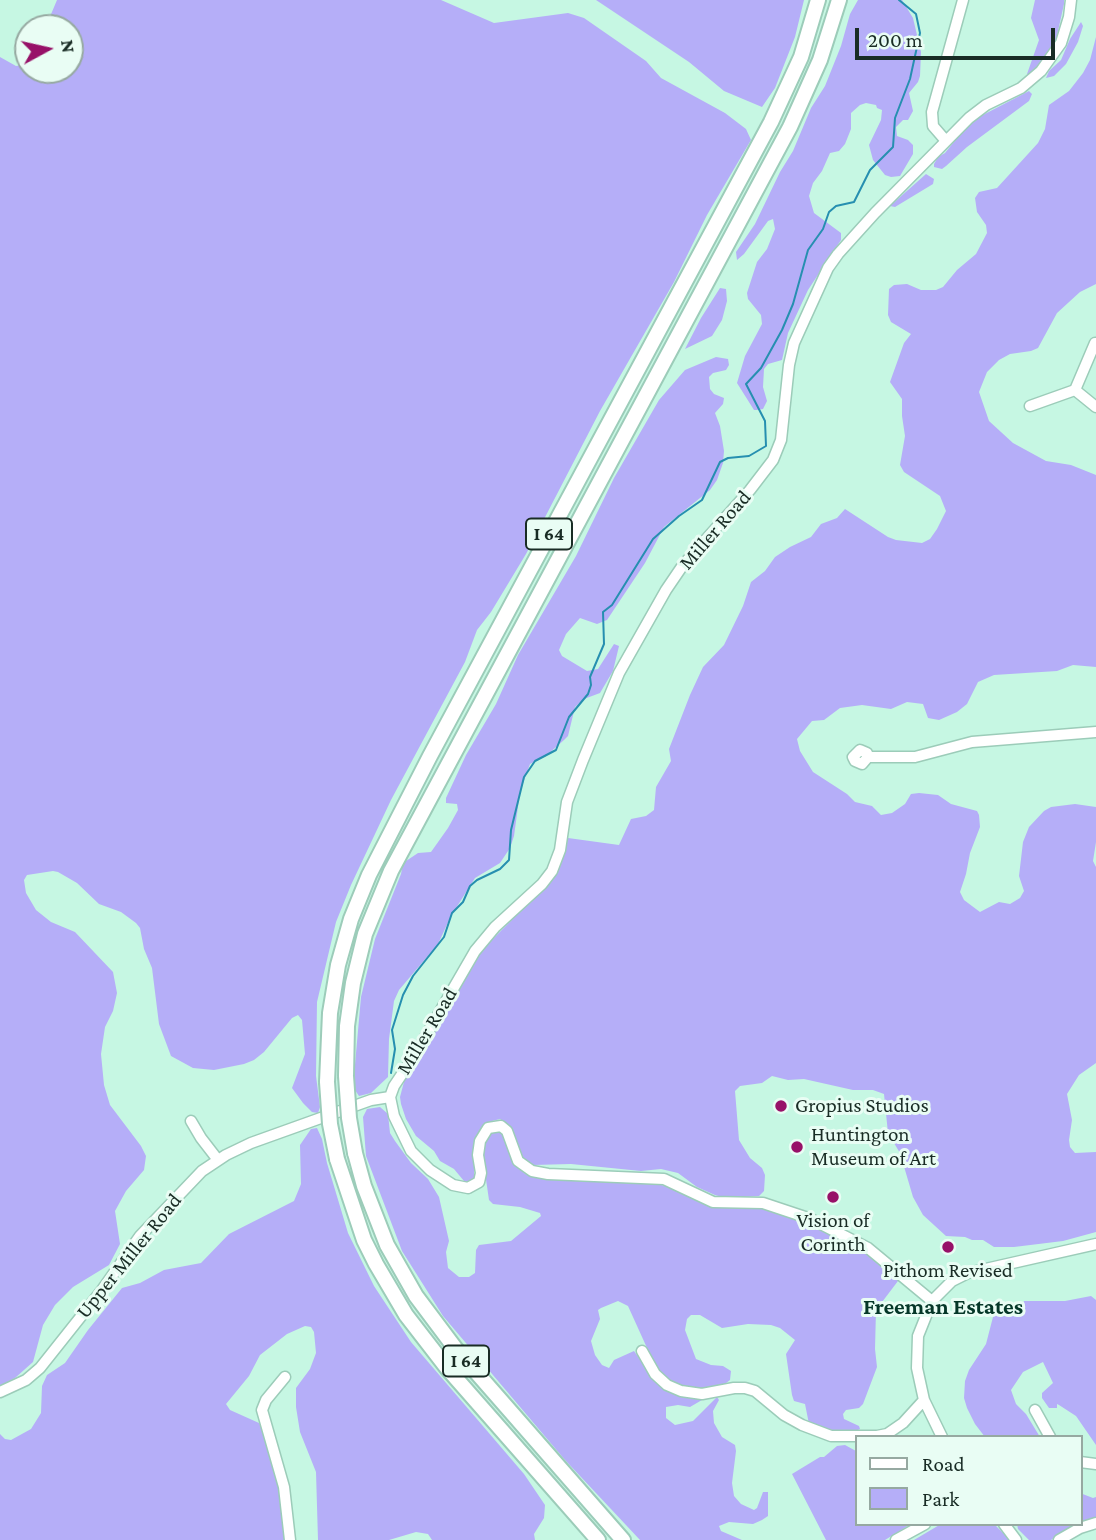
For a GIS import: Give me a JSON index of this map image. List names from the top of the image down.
{
  "streets": {
    "highway": ["I 64"],
    "street": ["Miller Road", "Upper Miller Road"]
  },
  "crossings": [
    ["Miller Road", "Upper Miller Road"]
  ],
  "districts": ["Freeman Estates"],
  "places": [
    "Gropius Studios",
    "Huntington Museum of Art",
    "Vision of Corinth",
    "Pithom Revised"
  ],
  "legend": ["Road", "Park"],
  "scale_bar": "200 m",
  "north": "right"
}
